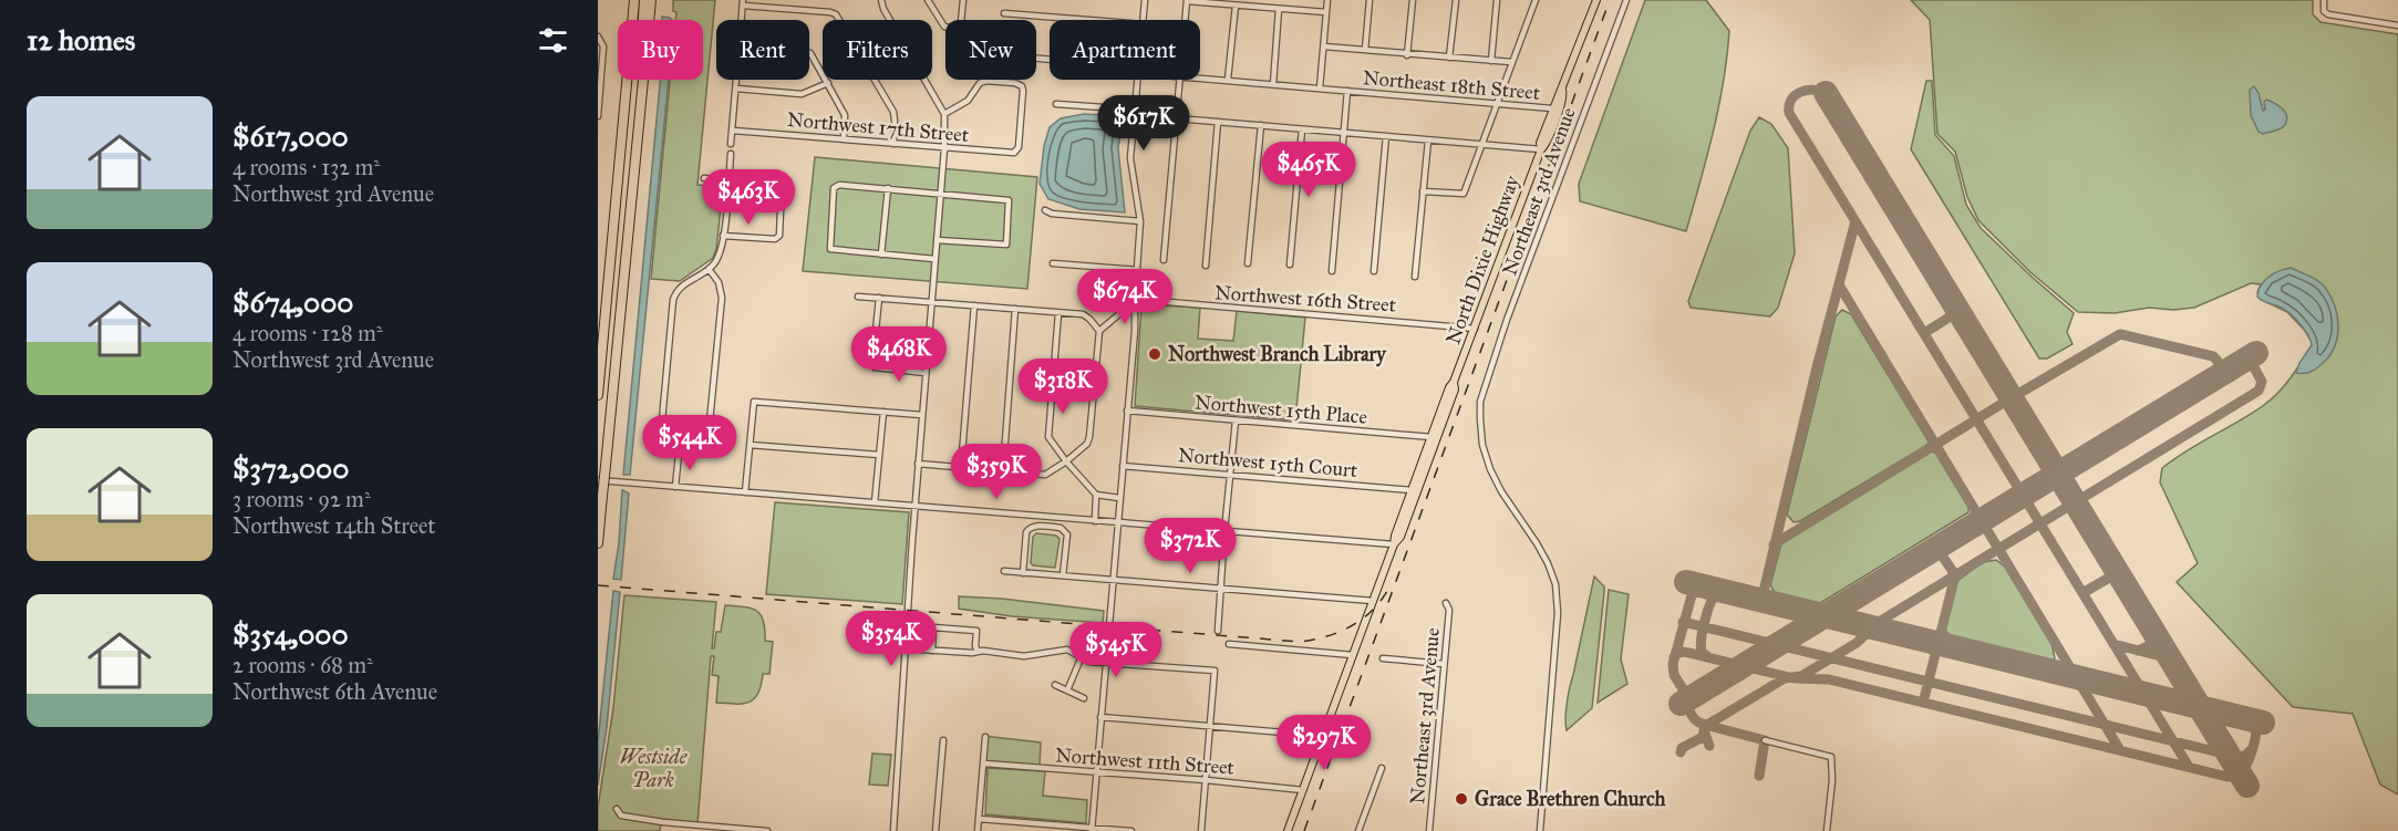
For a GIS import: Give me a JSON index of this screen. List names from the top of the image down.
{
  "streets": {
    "main road": ["North Dixie Highway"],
    "street": [
      "Northeast 18th Street",
      "Northwest 17th Street",
      "Northeast 3rd Avenue",
      "Northwest 16th Street",
      "Northwest 15th Place",
      "Northwest 15th Court",
      "Northwest 11th Street"
    ]
  },
  "crossings": [
    ["Northeast 18th Street", "North Dixie Highway"],
    ["North Dixie Highway", "Northwest 16th Street"],
    ["North Dixie Highway", "Northwest 15th Place"],
    ["North Dixie Highway", "Northwest 15th Court"],
    ["North Dixie Highway", "Northwest 11th Street"]
  ],
  "parks": ["Westside Park"],
  "places": ["Northwest Branch Library", "Grace Brethren Church"],
  "page": {
    "heading": "12 homes",
    "chip": [
      "Buy",
      "Rent",
      "Filters",
      "New",
      "Apartment"
    ],
    "list": [
      {
        "name": "$617,000",
        "note": "4 rooms · 132 m² · Northwest 3rd Avenue"
      },
      {
        "name": "$674,000",
        "note": "4 rooms · 128 m² · Northwest 3rd Avenue"
      },
      {
        "name": "$372,000",
        "note": "3 rooms · 92 m² · Northwest 14th Street"
      },
      {
        "name": "$354,000",
        "note": "2 rooms · 68 m² · Northwest 6th Avenue"
      }
    ],
    "price": [
      "$617K",
      "$465K",
      "$463K",
      "$674K",
      "$468K",
      "$318K",
      "$544K",
      "$359K",
      "$372K",
      "$354K",
      "$545K",
      "$297K"
    ]
  }
}
